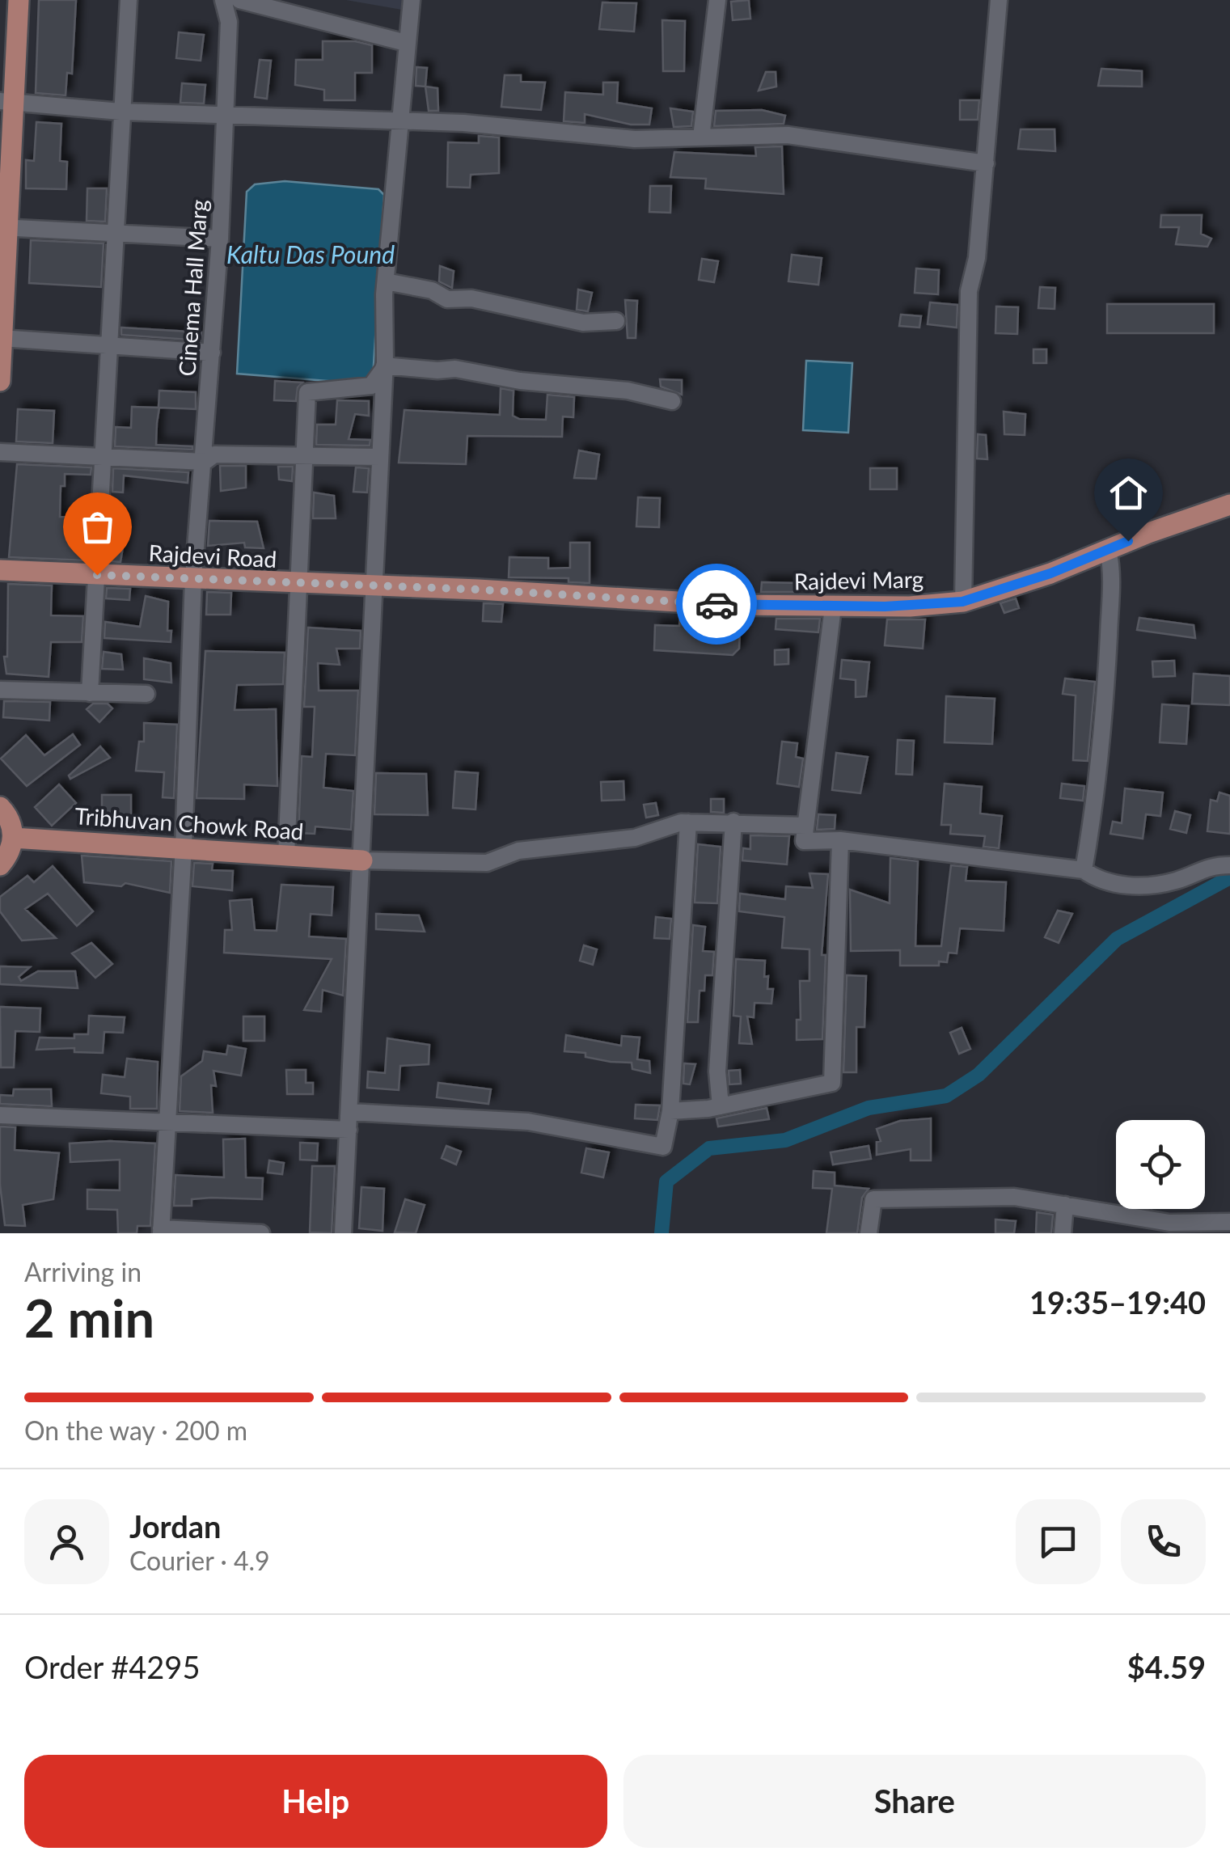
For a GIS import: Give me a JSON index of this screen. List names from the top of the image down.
{
  "streets": {
    "main road": ["Rajdevi Road", "Rajdevi Marg", "Tribhuvan Chowk Road"],
    "street": ["Cinema Hall Marg"]
  },
  "crossings": [
    ["Cinema Hall Marg", "Rajdevi Road"],
    ["Cinema Hall Marg", "Tribhuvan Chowk Road"],
    ["Rajdevi Road", "Rajdevi Marg"]
  ],
  "water": ["Kaltu Das Pound"],
  "page": {
    "heading": ["2 min", "Arriving in", "19:35–19:40"],
    "panel": [
      "Jordan",
      "Courier · 4.9",
      "Order #4295",
      "$4.59"
    ],
    "bar": "On the way · 200 m",
    "buttons": ["Help", "Share"]
  }
}
